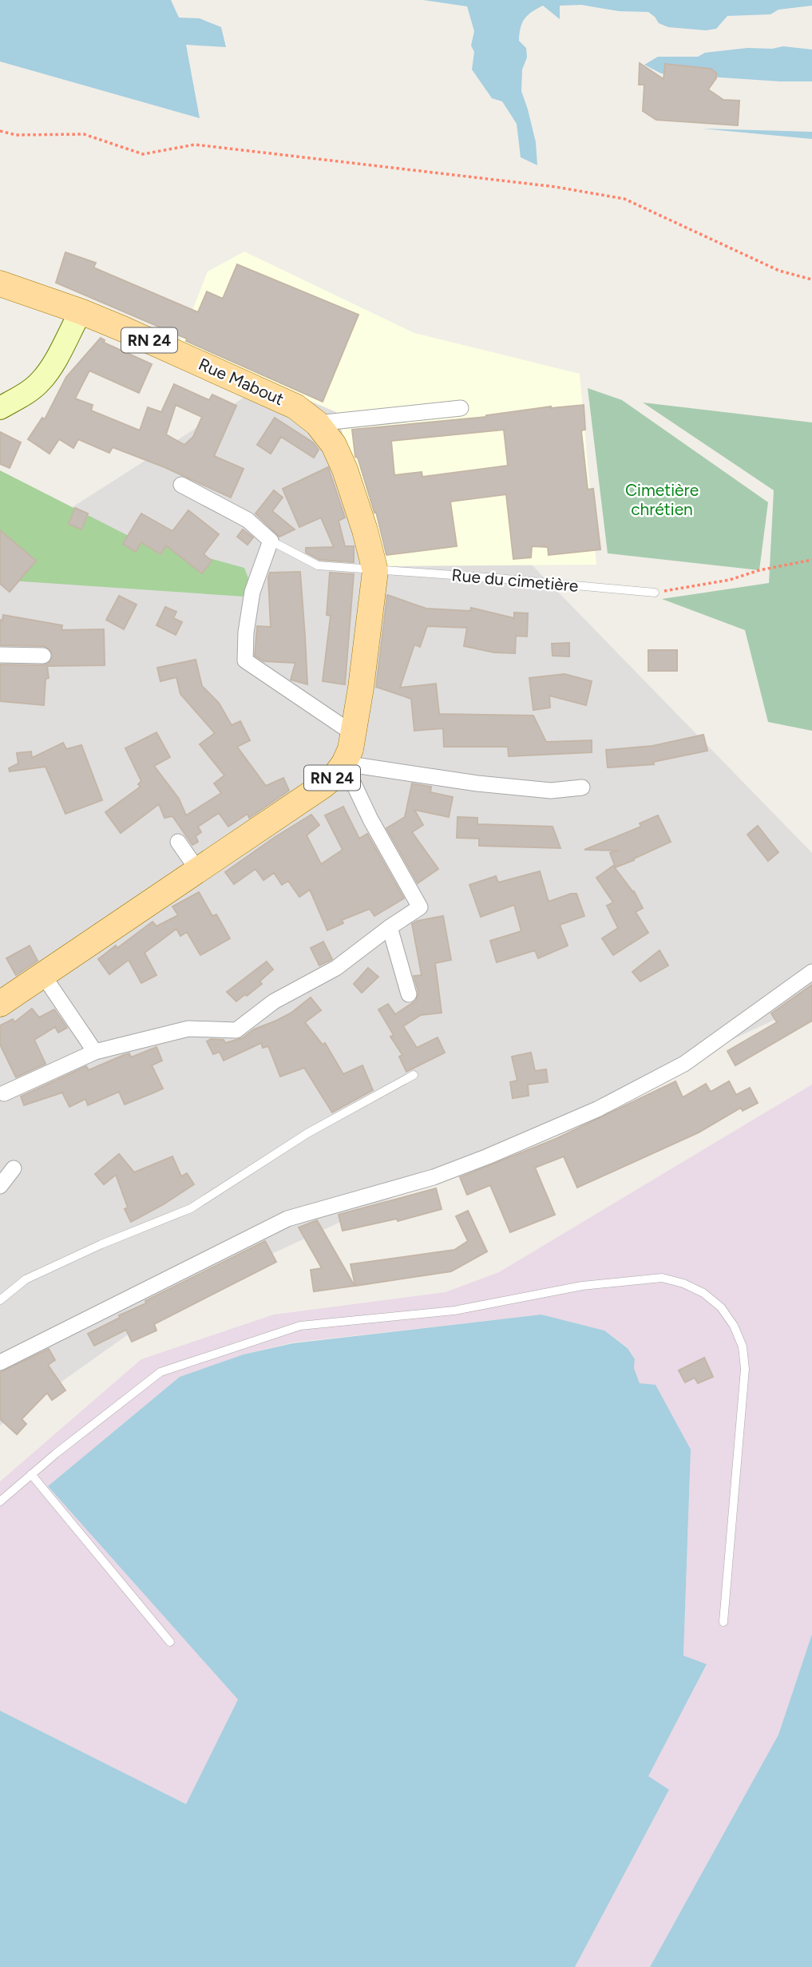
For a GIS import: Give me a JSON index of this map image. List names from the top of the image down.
{
  "streets": {
    "main road": ["RN 24", "Rue Mabout"],
    "lane": ["Rue du cimetière"]
  },
  "crossings": [
    ["RN 24", "Rue Mabout"],
    ["RN 24", "Rue du cimetière"]
  ],
  "parks": ["Cimetière chrétien"]
}
